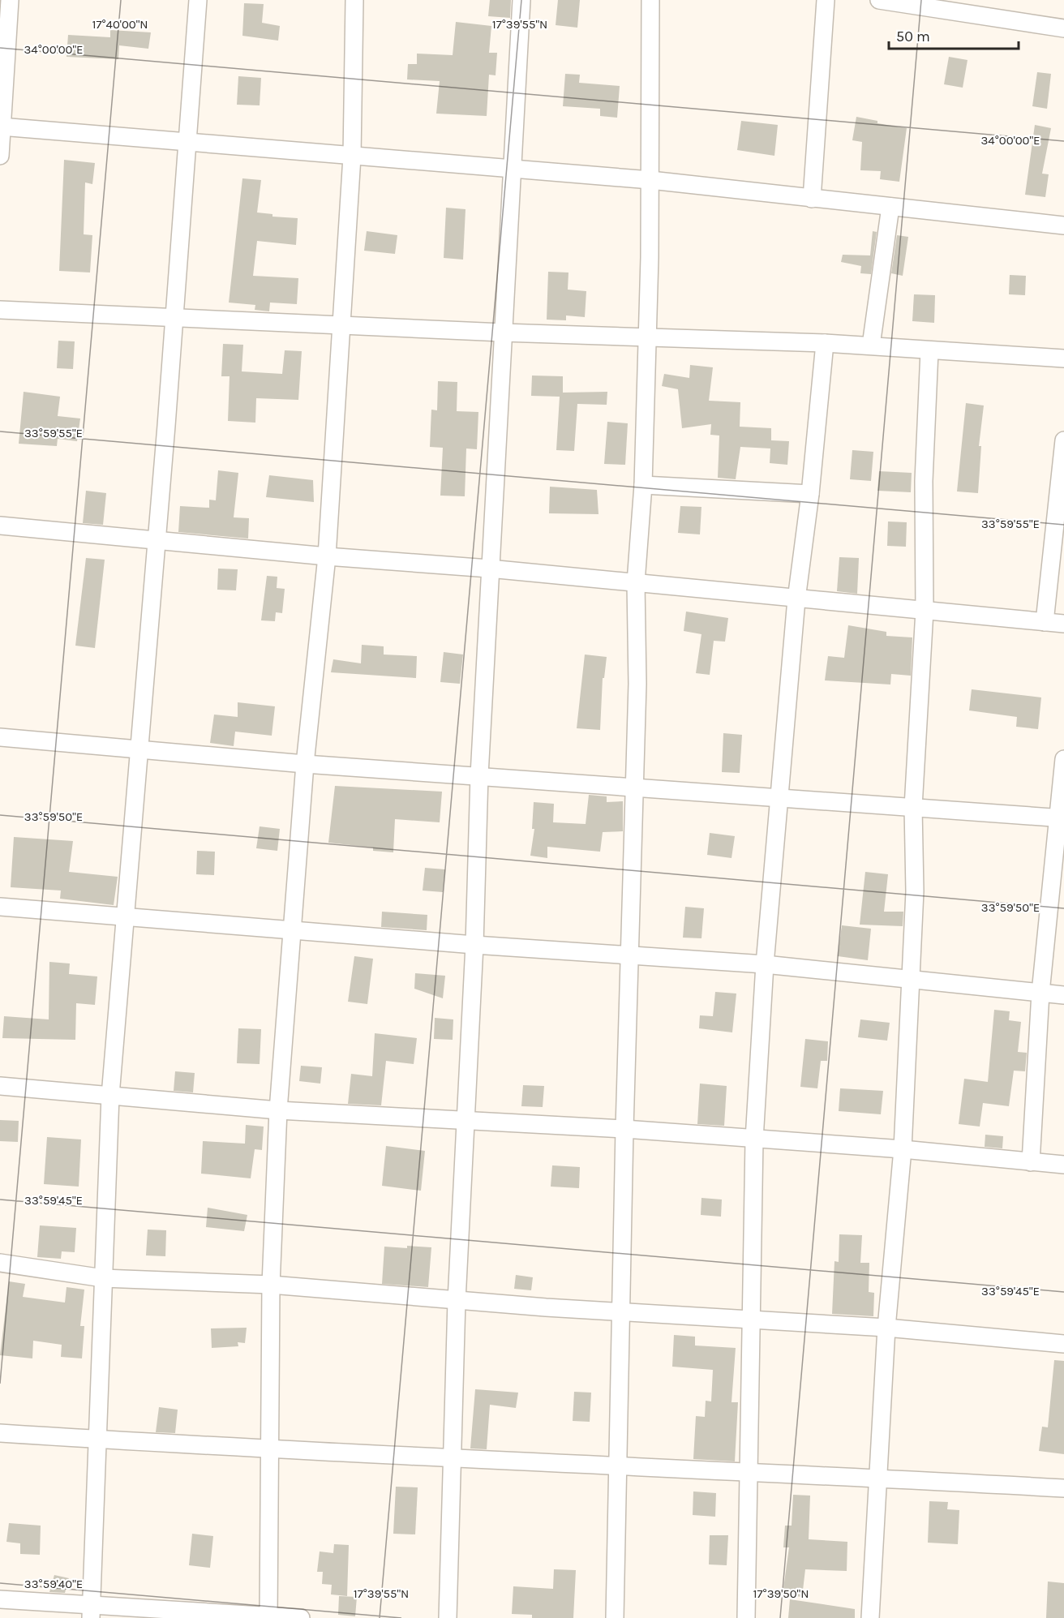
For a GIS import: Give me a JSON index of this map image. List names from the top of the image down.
{
  "scale_bar": "50 m",
  "coordinates": [
    "17°40'00\"N",
    "17°39'55\"N",
    "34°00'00\"E",
    "33°59'55\"E",
    "33°59'50\"E",
    "33°59'45\"E",
    "33°59'40\"E",
    "17°39'50\"N"
  ]
}
